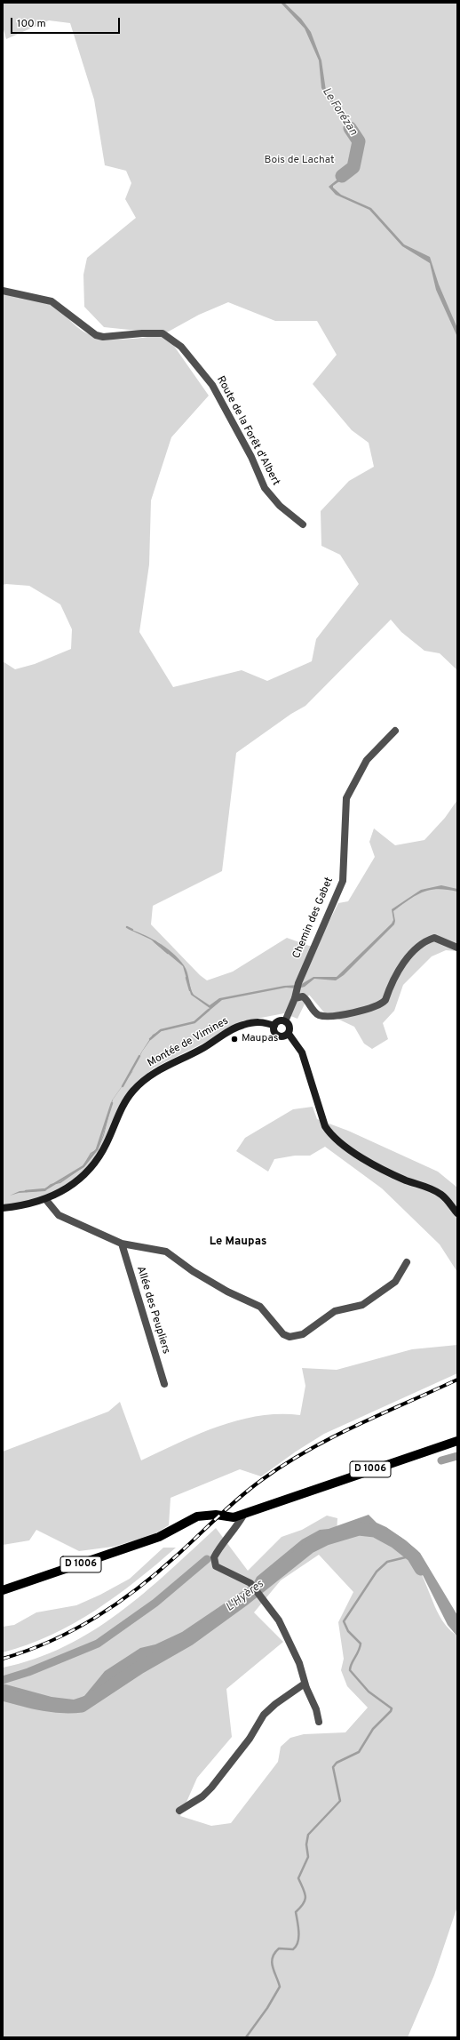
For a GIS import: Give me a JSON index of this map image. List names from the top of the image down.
{
  "streets": {
    "main road": ["D 1006"],
    "street": [
      "Route de la Forêt d'Albert",
      "Chemin des Gabet",
      "Montée de Vimines",
      "Allée des Peupliers"
    ]
  },
  "crossings": [
    ["Chemin des Gabet", "Montée de Vimines"]
  ],
  "districts": ["Le Maupas"],
  "water": ["Le Forézan", "L'Hyères"],
  "parks": ["Bois de Lachat"],
  "places": ["Maupas"],
  "scale_bar": "100 m"
}
